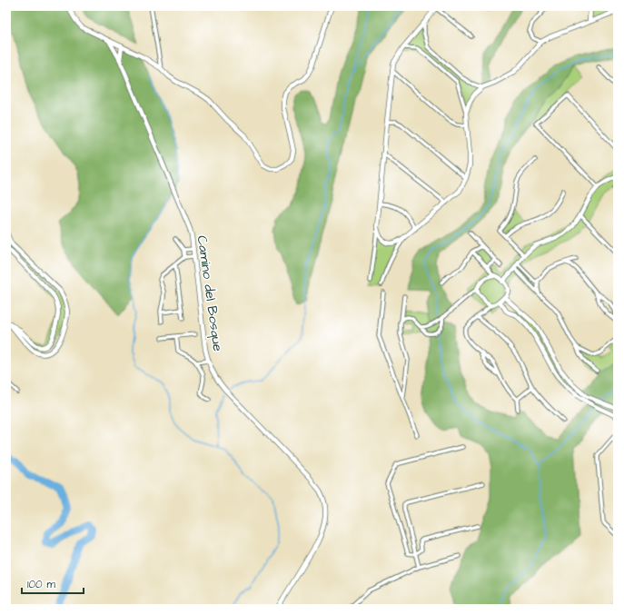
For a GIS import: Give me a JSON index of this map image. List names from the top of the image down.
{
  "streets": {
    "street": ["Camino del Bosque"]
  },
  "scale_bar": "100 m"
}
